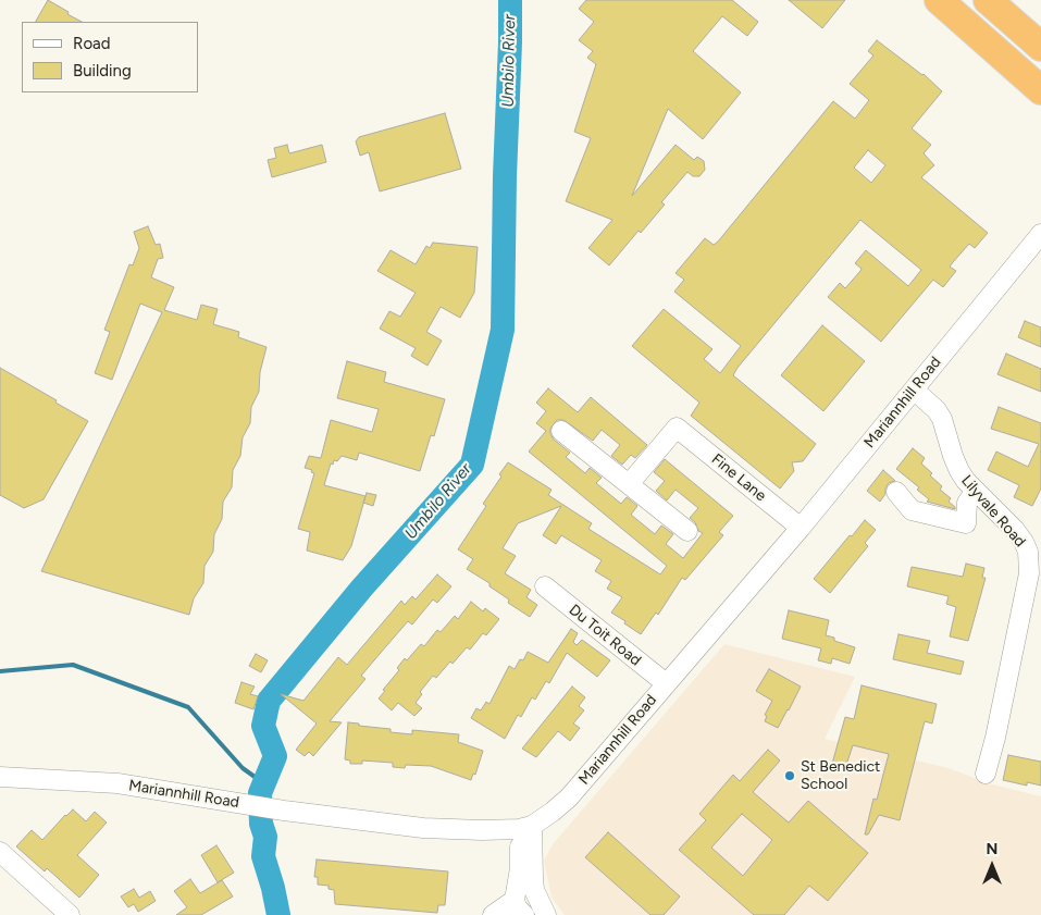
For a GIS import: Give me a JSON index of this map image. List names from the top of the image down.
{
  "streets": {
    "street": [
      "Mariannhill Road",
      "Fine Lane",
      "Lilyvale Road",
      "Du Toit Road"
    ]
  },
  "crossings": [
    ["Mariannhill Road", "Fine Lane"],
    ["Mariannhill Road", "Lilyvale Road"],
    ["Mariannhill Road", "Du Toit Road"]
  ],
  "water": ["Umbilo River"],
  "places": ["St Benedict School"],
  "legend": ["Road", "Building"],
  "north": "top"
}
